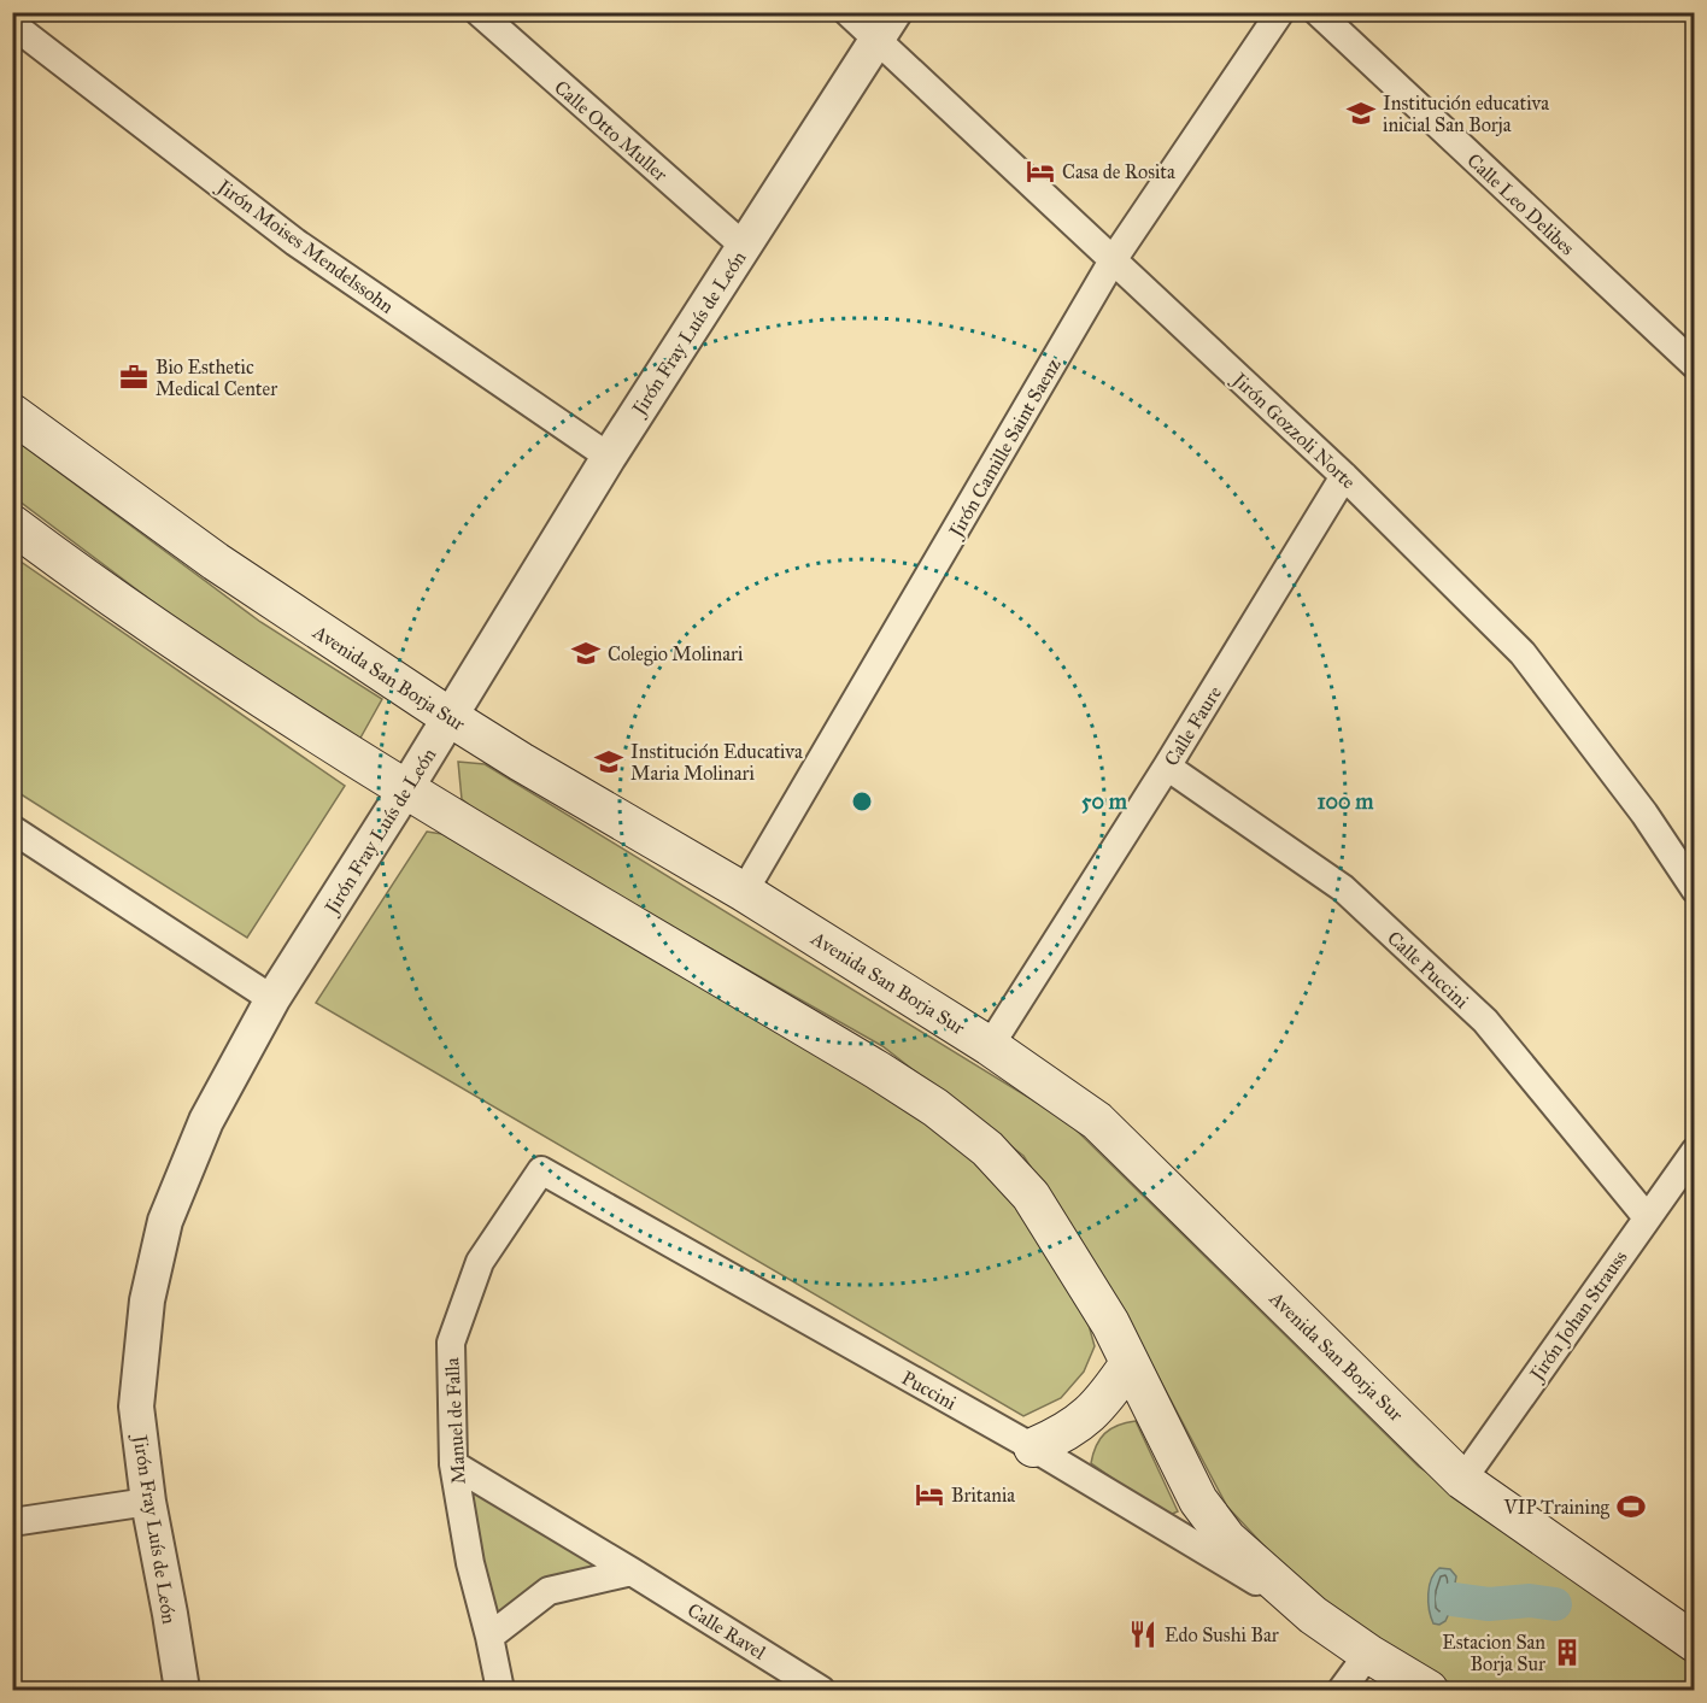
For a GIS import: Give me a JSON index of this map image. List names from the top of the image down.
{
  "streets": {
    "main road": ["Avenida San Borja Sur"],
    "street": [
      "Calle Otto Muller",
      "Calle Leo Delibes",
      "Jirón Moises Mendelssohn",
      "Jirón Fray Luís de León",
      "Jirón Gozzoli Norte",
      "Jirón Camille Saint Saenz",
      "Calle Faure",
      "Calle Puccini",
      "Jirón Johan Strauss",
      "Puccini",
      "Manuel de Falla",
      "Calle Ravel"
    ]
  },
  "crossings": [
    ["Calle Otto Muller", "Jirón Fray Luís de León"],
    ["Jirón Moises Mendelssohn", "Jirón Fray Luís de León"],
    ["Jirón Fray Luís de León", "Jirón Gozzoli Norte"],
    ["Jirón Fray Luís de León", "Avenida San Borja Sur"],
    ["Jirón Gozzoli Norte", "Jirón Camille Saint Saenz"],
    ["Jirón Gozzoli Norte", "Calle Faure"],
    ["Jirón Camille Saint Saenz", "Avenida San Borja Sur"],
    ["Avenida San Borja Sur", "Calle Faure"],
    ["Avenida San Borja Sur", "Jirón Johan Strauss"],
    ["Calle Faure", "Calle Puccini"],
    ["Calle Puccini", "Jirón Johan Strauss"],
    ["Puccini", "Manuel de Falla"],
    ["Manuel de Falla", "Calle Ravel"]
  ],
  "places": {
    "school or university": ["Institución educativa inicial San Borja", "Colegio Molinari", "Institución Educativa Maria Molinari"],
    "hotel": ["Casa de Rosita", "Britania"],
    "office": ["Bio Esthetic Medical Center"],
    "sports": ["VIP Training"],
    "restaurant": ["Edo Sushi Bar"],
    "building": ["Estacion San Borja Sur"]
  },
  "rings": ["50 m", "100 m"]
}
